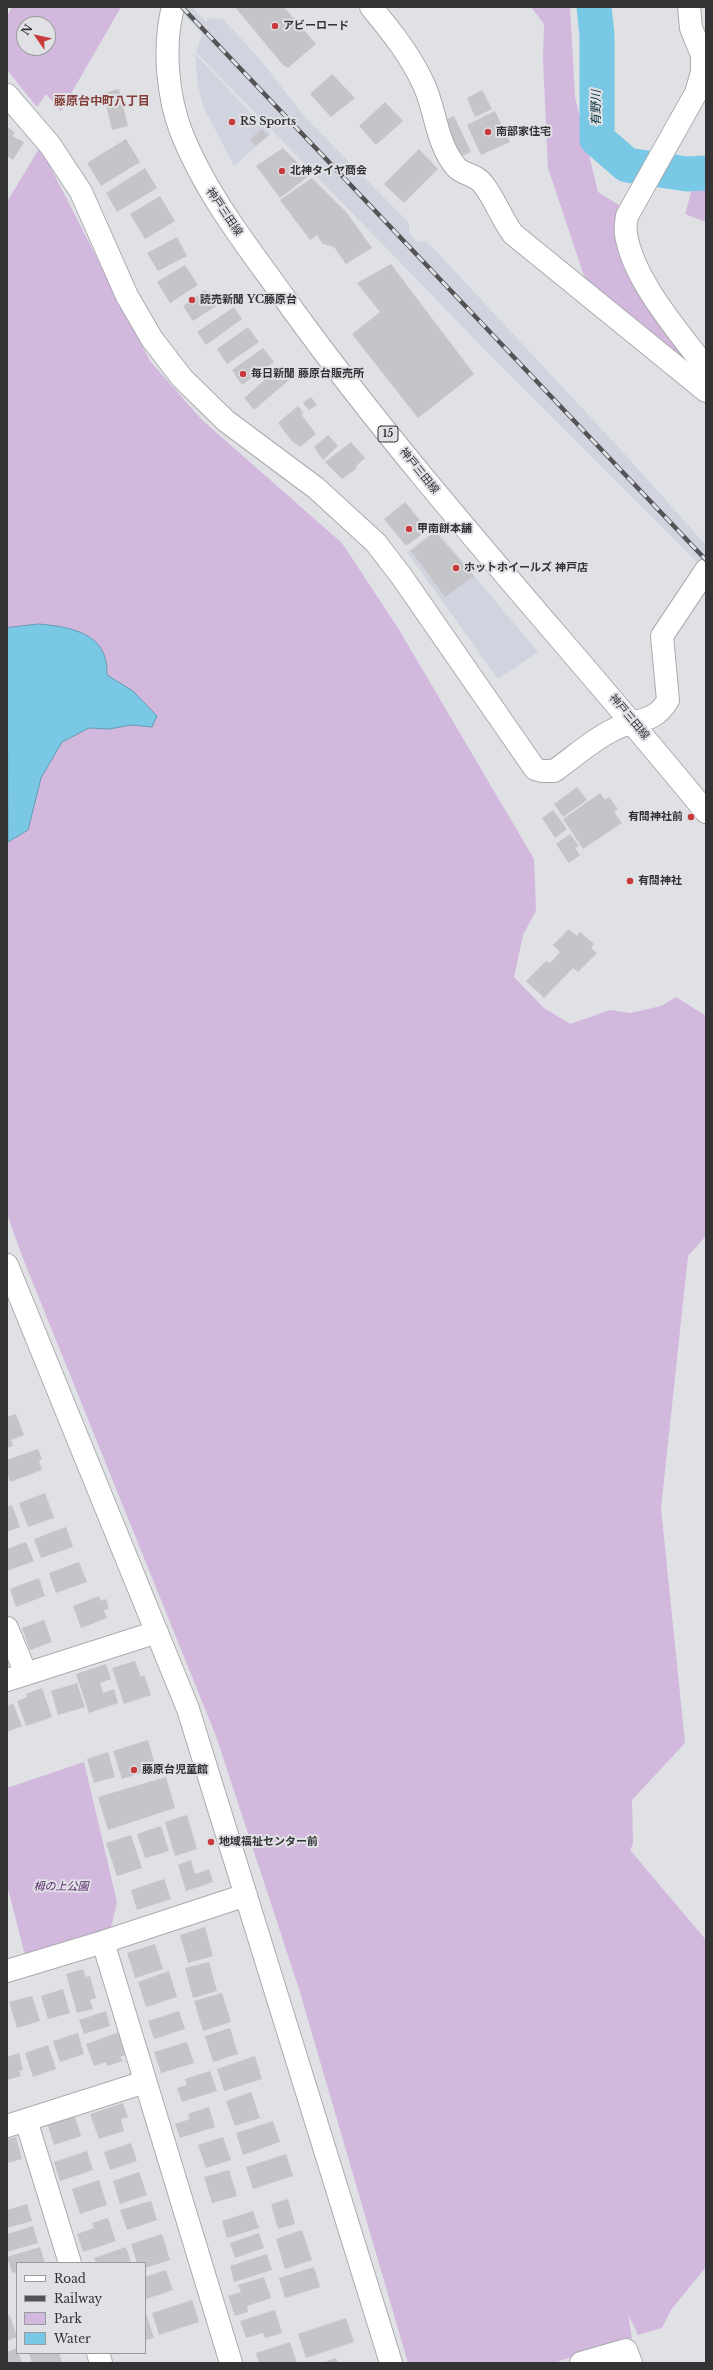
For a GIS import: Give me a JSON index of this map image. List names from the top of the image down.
{
  "streets": {
    "street": ["神戸三田線", "15"]
  },
  "districts": ["藤原台中町八丁目"],
  "water": ["有野川"],
  "parks": ["栂の上公園"],
  "places": [
    "アビーロード",
    "RS Sports",
    "南部家住宅",
    "北神タイヤ商会",
    "読売新聞 YC藤原台",
    "毎日新聞 藤原台販売所",
    "甲南餅本舗",
    "ホットホイールズ 神戸店",
    "有間神社前",
    "有間神社",
    "藤原台児童館",
    "地域福祉センター前"
  ],
  "legend": [
    "Road",
    "Railway",
    "Park",
    "Water"
  ],
  "north": "top left"
}
